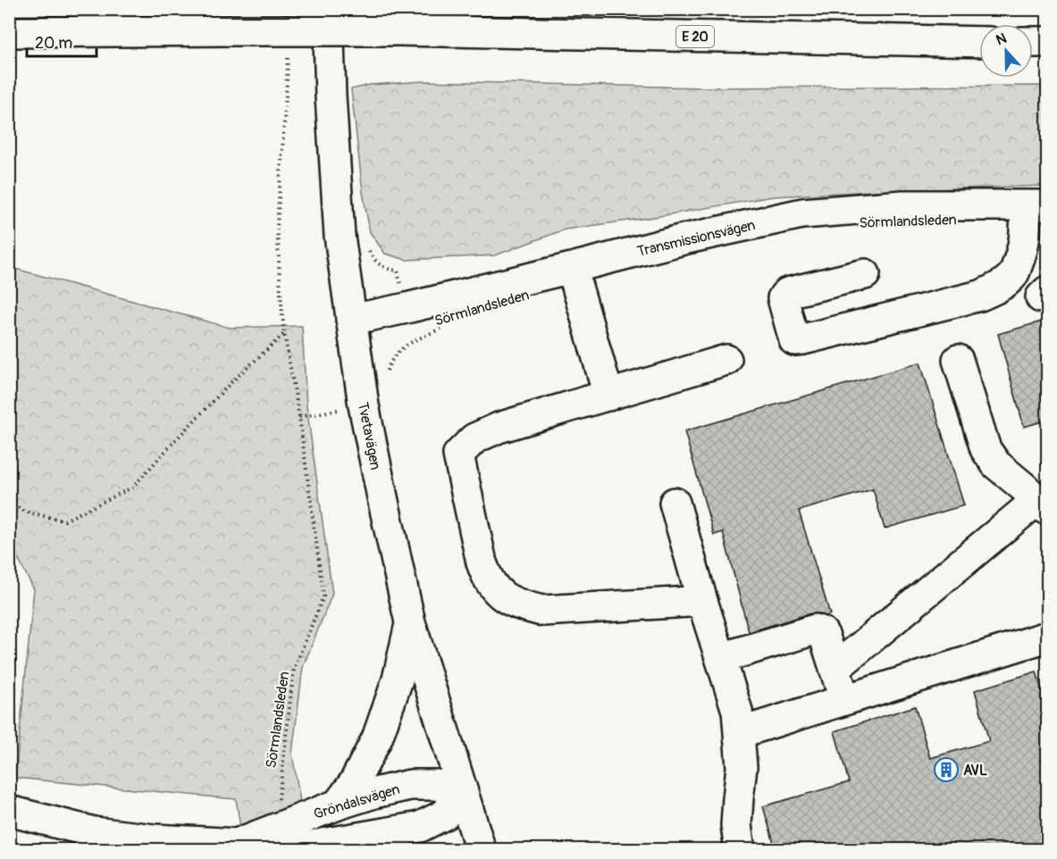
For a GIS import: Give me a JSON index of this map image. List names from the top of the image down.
{
  "streets": {
    "main road": [
      "E 20",
      "Transmissionsvägen",
      "Tvetavägen",
      "Gröndalsvägen"
    ],
    "path": ["Sörmlandsleden"]
  },
  "crossings": [
    ["Transmissionsvägen", "Tvetavägen"],
    ["Tvetavägen", "Gröndalsvägen"]
  ],
  "places": {
    "building": ["AVL"]
  },
  "scale_bar": "20 m",
  "north": "top"
}
